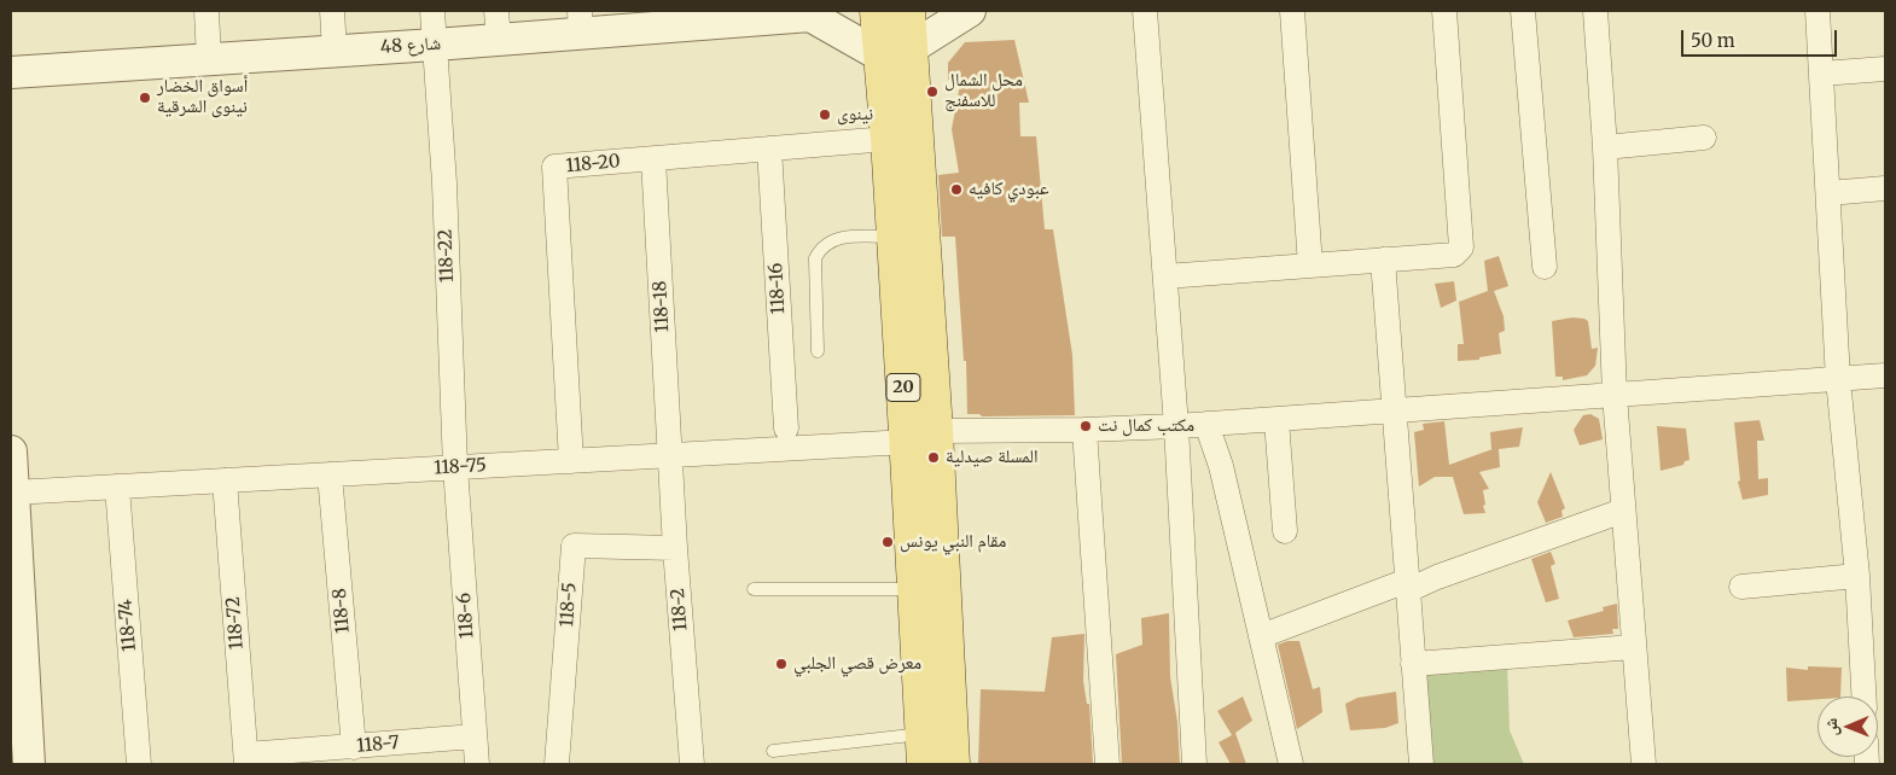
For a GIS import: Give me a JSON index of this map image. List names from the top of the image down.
{
  "streets": {
    "main road": ["20"],
    "street": [
      "شارع 48",
      "118-20",
      "118-22",
      "118-16",
      "118-18",
      "118-75",
      "118-5",
      "118-2",
      "118-8",
      "118-6",
      "118-72",
      "118-74",
      "118-7"
    ]
  },
  "crossings": [
    ["شارع 48", "118-22"],
    ["118-20", "118-16"],
    ["118-20", "118-18"],
    ["118-20", "20"],
    ["118-20", "118-75"],
    ["118-22", "118-75"],
    ["118-22", "118-6"],
    ["118-18", "118-75"],
    ["118-18", "118-2"],
    ["20", "118-75"],
    ["118-75", "118-2"],
    ["118-75", "118-8"],
    ["118-75", "118-6"],
    ["118-75", "118-72"],
    ["118-75", "118-74"],
    ["118-5", "118-2"],
    ["118-8", "118-7"],
    ["118-6", "118-7"],
    ["118-72", "118-7"]
  ],
  "places": [
    "محل الشمال للاسفنج",
    "أسواق الخضار نينوى الشرقية",
    "نينوى",
    "عبودي كافيه",
    "مكتب كمال نت",
    "المسلة صيدلية",
    "مقام النبي يونس",
    "معرض قصي الجلبي"
  ],
  "scale_bar": "50 m",
  "north": "left"
}
